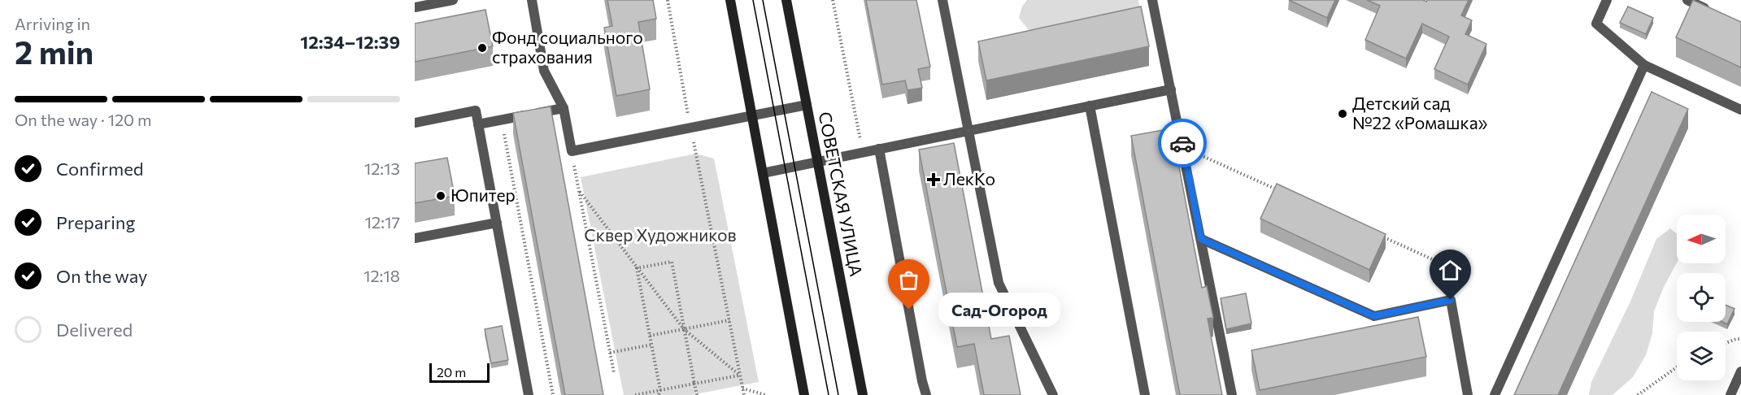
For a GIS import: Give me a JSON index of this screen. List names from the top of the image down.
{
  "streets": {
    "main road": ["СОВЕТСКАЯ УЛИЦА"]
  },
  "parks": ["Сквер Художников"],
  "places": {
    "other": [
      "Фонд социального страхования",
      "Детский сад №22 «Ромашка»",
      "Юпитер",
      "Сад-Огород"
    ],
    "health": ["ЛекКо"]
  },
  "scale_bar": "20 m",
  "north": "left",
  "page": {
    "heading": ["2 min", "Arriving in", "12:34–12:39"],
    "bar": "On the way · 120 m",
    "list": [
      ["Confirmed", "12:13"],
      ["Preparing", "12:17"],
      ["On the way", "12:18"],
      "Delivered"
    ],
    "bubble": "Сад-Огород",
    "scale": "20 m"
  }
}
